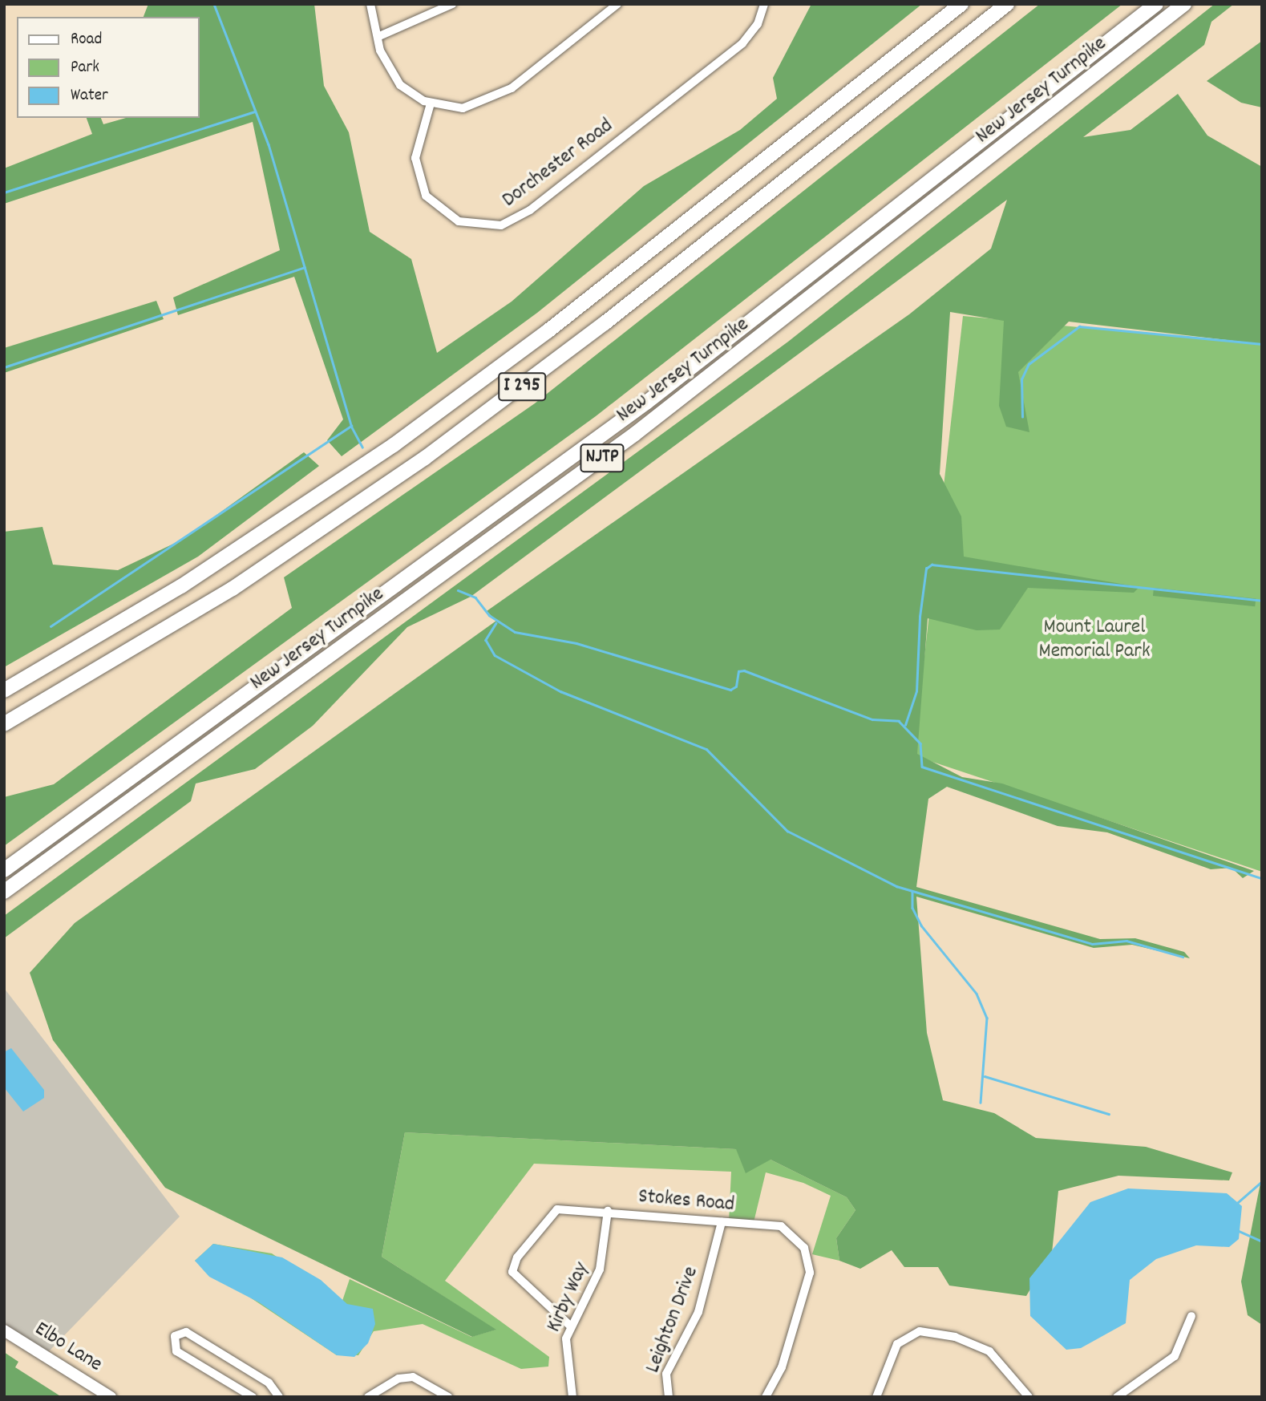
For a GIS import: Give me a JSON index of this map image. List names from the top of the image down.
{
  "streets": {
    "highway": ["New Jersey Turnpike", "I 295", "NJTP"],
    "street": [
      "Dorchester Road",
      "Stokes Road",
      "Kirby Way",
      "Leighton Drive",
      "Elbo Lane"
    ]
  },
  "crossings": [
    ["Stokes Road", "Kirby Way"],
    ["Stokes Road", "Leighton Drive"]
  ],
  "parks": ["Mount Laurel Memorial Park"],
  "legend": ["Road", "Park", "Water"]
}
